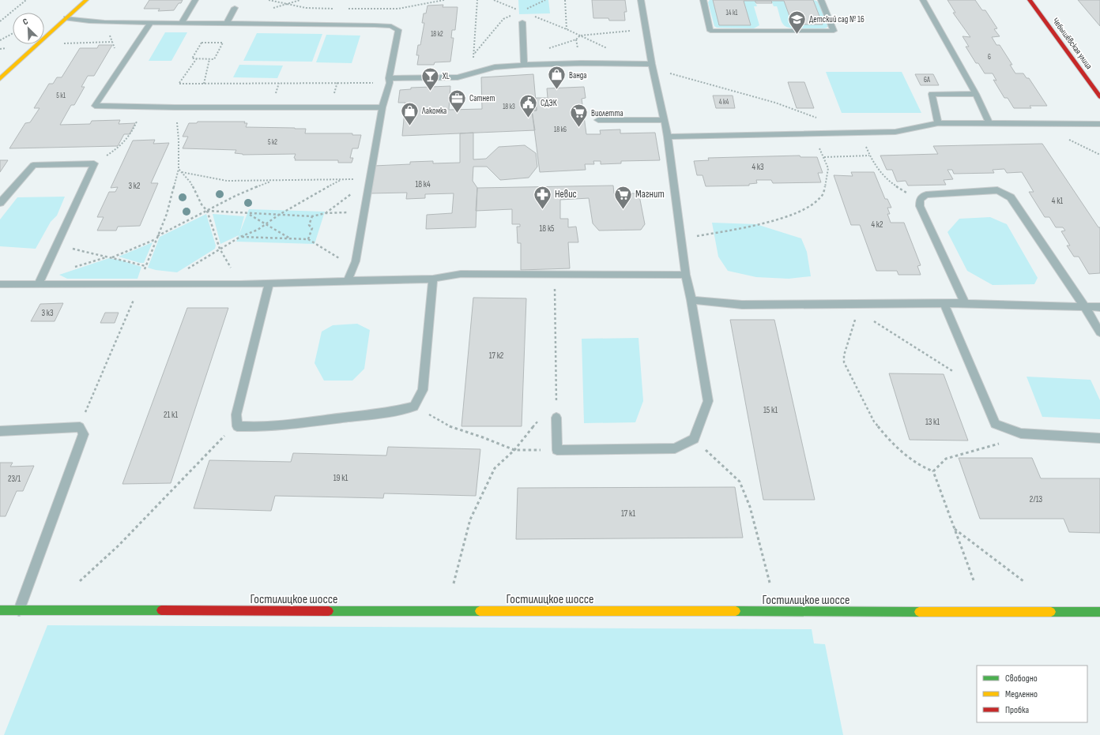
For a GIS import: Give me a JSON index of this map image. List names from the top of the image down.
{
  "streets": {
    "street": ["Чебышёвская улица", "Гостилицкое шоссе"]
  },
  "places": {
    "school or university": ["Детский сад № 16"],
    "shop": ["Ванда", "Лакомка"],
    "bar": ["XL"],
    "office": ["Сатнет"],
    "public building": ["СДЭК"],
    "supermarket": ["Виолетта", "Магнит"],
    "pharmacy": ["Невис"]
  },
  "house_numbers": [
    "14 к1",
    "18 к2",
    "6",
    "6А",
    "5 к1",
    "4 к4",
    "18 к3",
    "18 к6",
    "5 к2",
    "4 к3",
    "18 к4",
    "3 к2",
    "4 к1",
    "4 к2",
    "18 к5",
    "3 к3",
    "17 к2",
    "15 к1",
    "21 к1",
    "13 к1",
    "19 к1",
    "23/1",
    "2/13",
    "17 к1"
  ],
  "legend": ["Свободно", "Медленно", "Пробка"],
  "north": "top left"
}
